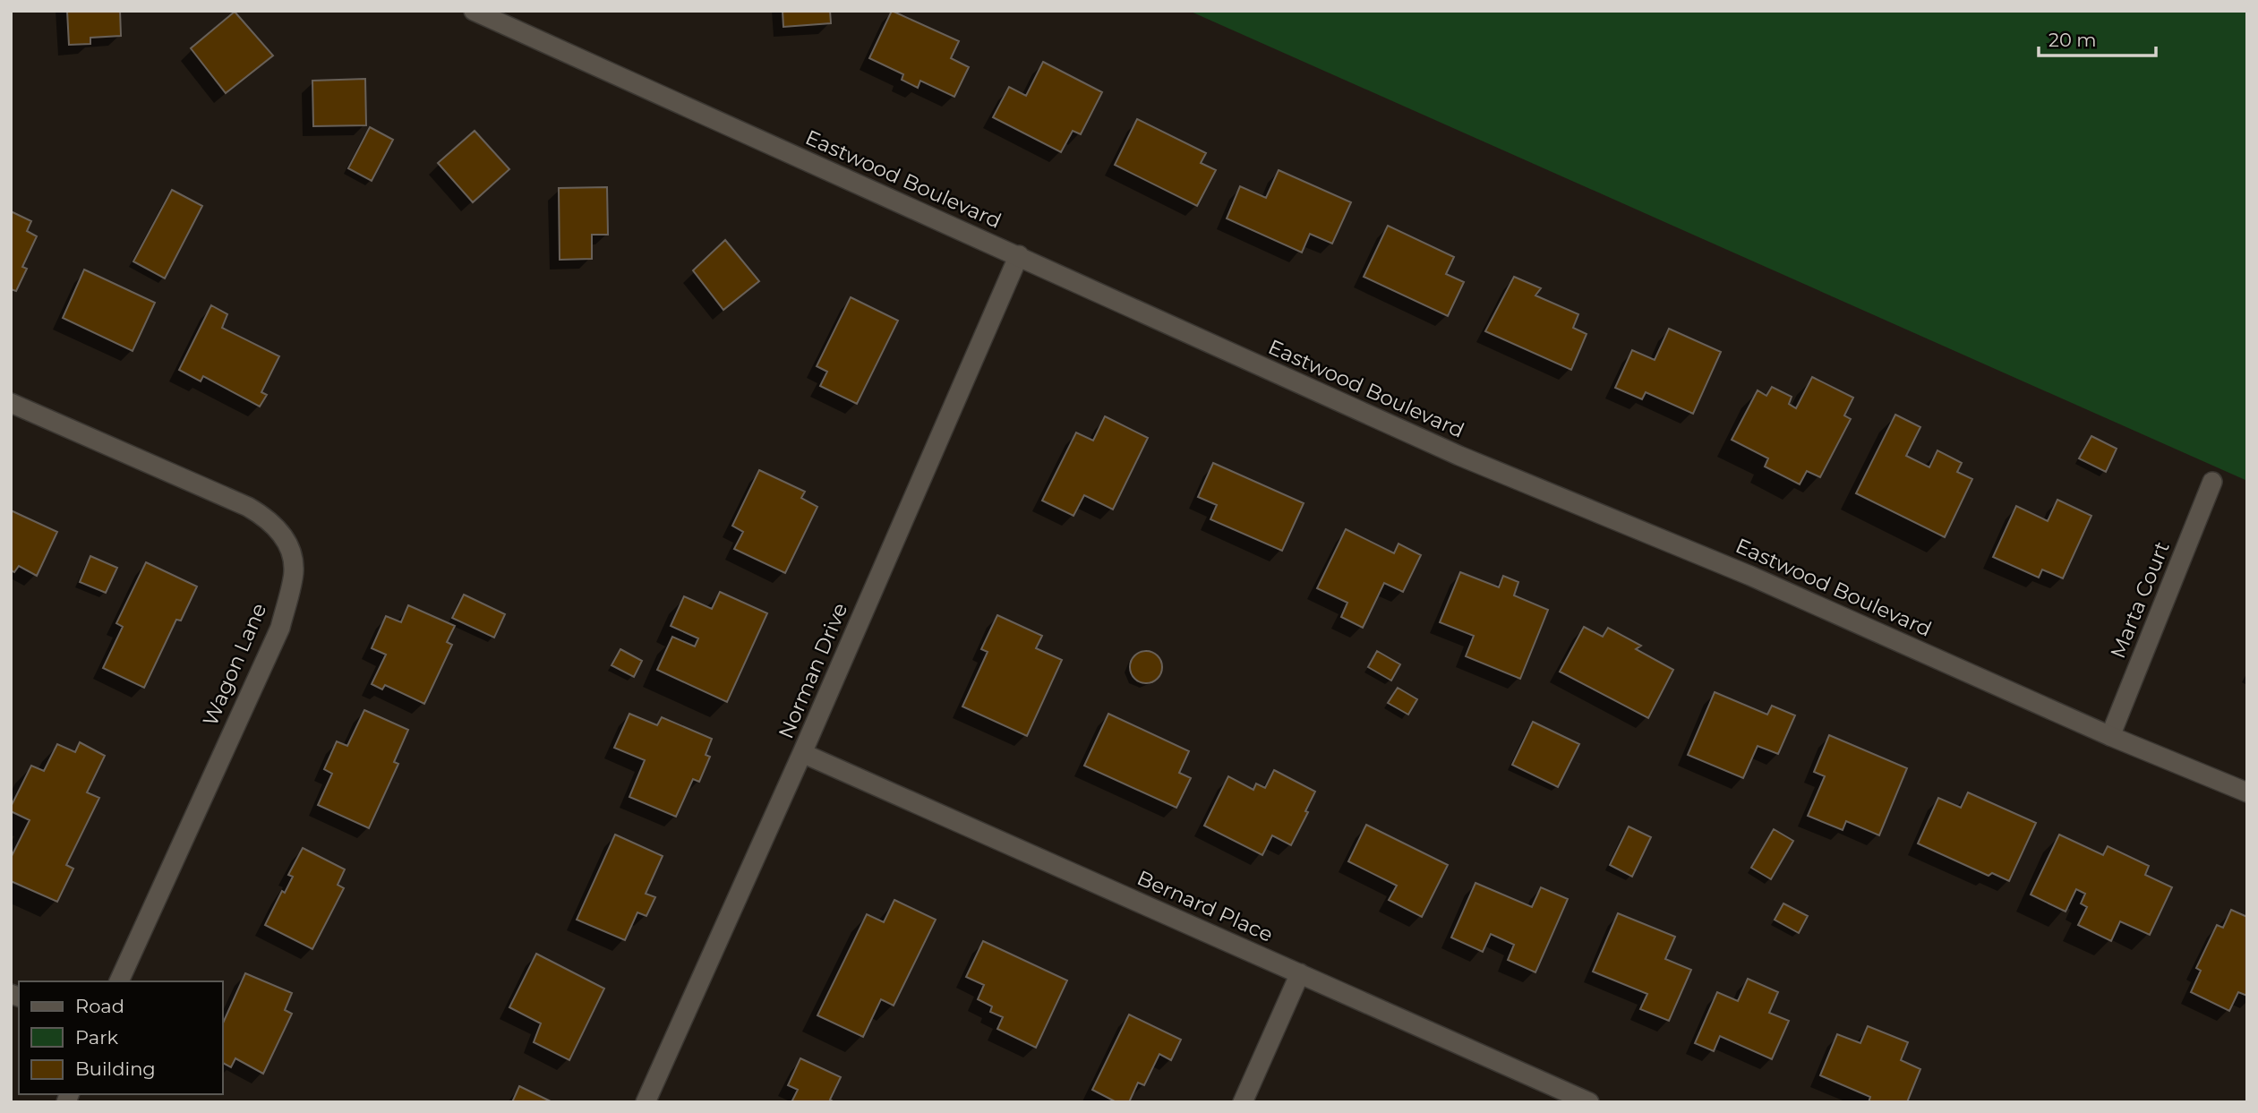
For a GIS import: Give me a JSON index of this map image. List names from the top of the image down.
{
  "streets": {
    "street": [
      "Eastwood Boulevard",
      "Marta Court",
      "Wagon Lane",
      "Norman Drive",
      "Bernard Place"
    ]
  },
  "crossings": [
    ["Eastwood Boulevard", "Marta Court"],
    ["Eastwood Boulevard", "Norman Drive"],
    ["Norman Drive", "Bernard Place"]
  ],
  "legend": ["Road", "Park", "Building"],
  "scale_bar": "20 m"
}
